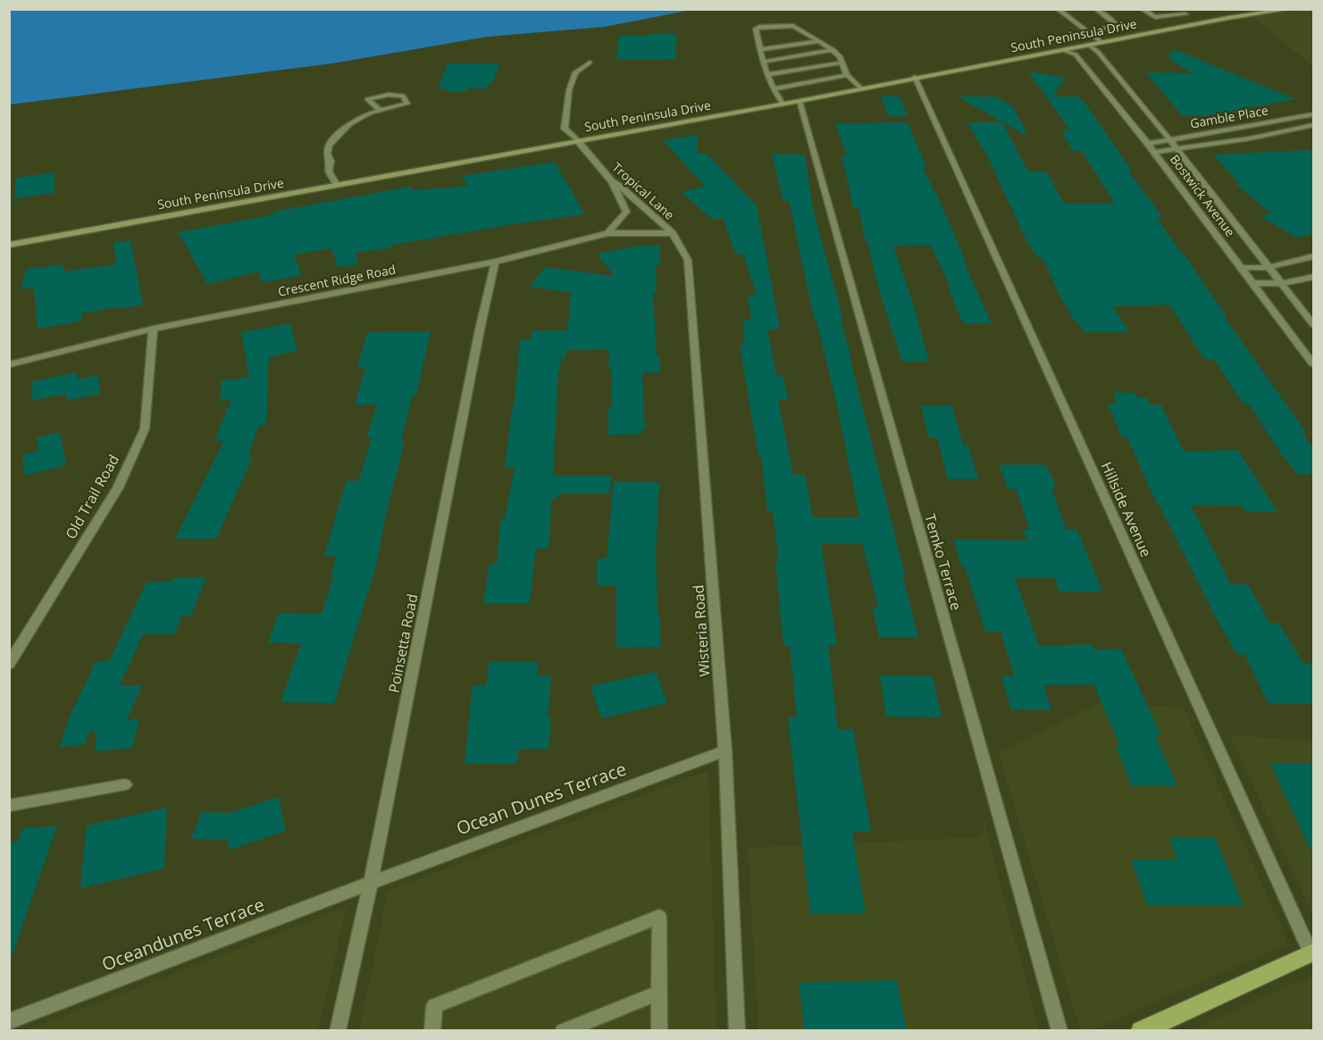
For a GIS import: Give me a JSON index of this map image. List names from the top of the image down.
{
  "streets": {
    "main road": ["South Peninsula Drive"],
    "street": [
      "Gamble Place",
      "Tropical Lane",
      "Bostwick Avenue",
      "Crescent Ridge Road",
      "Old Trail Road",
      "Hillside Avenue",
      "Temko Terrace",
      "Wisteria Road",
      "Poinsetta Road",
      "Ocean Dunes Terrace",
      "Oceandunes Terrace"
    ]
  },
  "crossings": [
    ["South Peninsula Drive", "Tropical Lane"],
    ["South Peninsula Drive", "Bostwick Avenue"],
    ["South Peninsula Drive", "Hillside Avenue"],
    ["South Peninsula Drive", "Temko Terrace"],
    ["Gamble Place", "Bostwick Avenue"],
    ["Tropical Lane", "Crescent Ridge Road"],
    ["Tropical Lane", "Wisteria Road"],
    ["Crescent Ridge Road", "Old Trail Road"],
    ["Crescent Ridge Road", "Wisteria Road"],
    ["Crescent Ridge Road", "Poinsetta Road"],
    ["Wisteria Road", "Ocean Dunes Terrace"],
    ["Poinsetta Road", "Ocean Dunes Terrace"],
    ["Poinsetta Road", "Oceandunes Terrace"],
    ["Ocean Dunes Terrace", "Oceandunes Terrace"]
  ]
}
